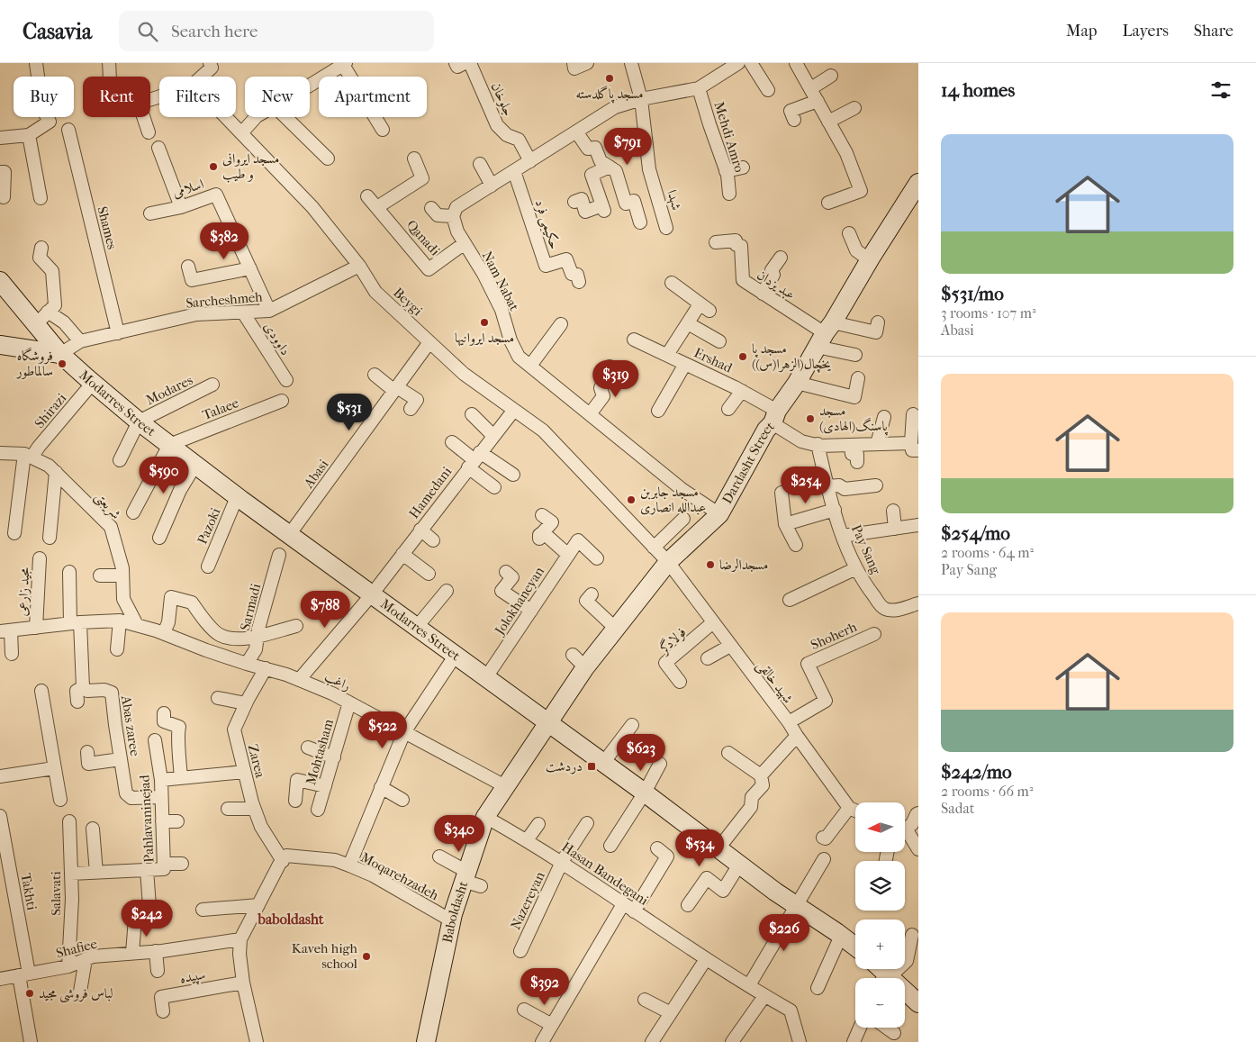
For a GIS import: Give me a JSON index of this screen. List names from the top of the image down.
{
  "streets": {
    "main road": ["Modarres Street", "Dardasht Street", "Baboldasht"],
    "street": [
      "جلوخان",
      "Mehdi Amro",
      "اسلامی",
      "شهدا",
      "حکیمی فرد",
      "Shames",
      "Qanadi",
      "Nam Nabat",
      "عبد یزدان",
      "Sarcheshmeh",
      "Beygi",
      "داوودی",
      "Ershad",
      "Modares",
      "Talaee",
      "Shirazi",
      "Abasi",
      "Hamedani",
      "شریعتی",
      "Pazoki",
      "Pay Sang",
      "مجید زارعی",
      "Jolokhaneyan",
      "Sarmadi",
      "Shoherh",
      "فولادگر",
      "راغب",
      "شهید خالقی",
      "Abas zaree",
      "Mohtasham",
      "Zarea",
      "Pahlavaninejad",
      "Hasan Bandegani",
      "Moqarehzadeh",
      "Takhti",
      "Salavati",
      "Nazereyan",
      "Shafiee",
      "سپیده"
    ]
  },
  "crossings": [
    ["اسلامی", "Sarcheshmeh"],
    ["Shames", "Sarcheshmeh"],
    ["Qanadi", "Nam Nabat"],
    ["Nam Nabat", "Dardasht Street"],
    ["عبد یزدان", "Dardasht Street"],
    ["Sarcheshmeh", "Beygi"],
    ["Sarcheshmeh", "داوودی"],
    ["Sarcheshmeh", "Modarres Street"],
    ["Beygi", "Dardasht Street"],
    ["Beygi", "Abasi"],
    ["Beygi", "Hamedani"],
    ["Beygi", "شهید خالقی"],
    ["Ershad", "Dardasht Street"],
    ["Ershad", "Pay Sang"],
    ["Modares", "Modarres Street"],
    ["Modarres Street", "Talaee"],
    ["Modarres Street", "Shirazi"],
    ["Modarres Street", "Dardasht Street"],
    ["Modarres Street", "Abasi"],
    ["Modarres Street", "Hamedani"],
    ["Modarres Street", "Pazoki"],
    ["Modarres Street", "Jolokhaneyan"],
    ["Modarres Street", "Baboldasht"],
    ["Shirazi", "شریعتی"],
    ["Dardasht Street", "شهید خالقی"],
    ["Dardasht Street", "Baboldasht"],
    ["Hamedani", "راغب"],
    ["شریعتی", "راغب"],
    ["مجید زارعی", "راغب"],
    ["Sarmadi", "راغب"],
    ["Shoherh", "شهید خالقی"],
    ["فولادگر", "شهید خالقی"],
    ["راغب", "Mohtasham"],
    ["راغب", "Zarea"],
    ["راغب", "Baboldasht"],
    ["Abas zaree", "Pahlavaninejad"],
    ["Zarea", "Moqarehzadeh"],
    ["Hasan Bandegani", "Nazereyan"],
    ["Hasan Bandegani", "Baboldasht"],
    ["Moqarehzadeh", "Baboldasht"],
    ["Takhti", "Shafiee"],
    ["Salavati", "Shafiee"]
  ],
  "districts": ["baboldasht"],
  "places": {
    "other": [
      "مسجد پاگلدسته",
      "مسجد ایروانی و طیب",
      "مسجد ایروانیها",
      "مسجد پا یخچال(الزهرا(س))",
      "فروشگاه سالماطور",
      "مسجد پاسنگ(الهادی)",
      "مسجد جابربن عبدالله انصاری",
      "مسجدالرضا",
      "Kaveh high school",
      "لباس فروشی مجید"
    ],
    "transit": ["دردشت"]
  },
  "north": "left",
  "page": {
    "header": "Casavia",
    "search": "Search here",
    "nav": ["Map", "Layers", "Share"],
    "heading": "14 homes",
    "chip": [
      "Buy",
      "Rent",
      "Filters",
      "New",
      "Apartment"
    ],
    "list": [
      {
        "name": "$531/mo",
        "note": "3 rooms · 107 m² · Abasi"
      },
      {
        "name": "$254/mo",
        "note": "2 rooms · 64 m² · Pay Sang"
      },
      {
        "name": "$242/mo",
        "note": "2 rooms · 66 m² · Sadat"
      }
    ],
    "price": [
      "$791",
      "$382",
      "$319",
      "$531",
      "$590",
      "$254",
      "$788",
      "$522",
      "$623",
      "$340",
      "$534",
      "$242",
      "$226",
      "$392"
    ],
    "map_buttons": ["+", "−"]
  }
}
